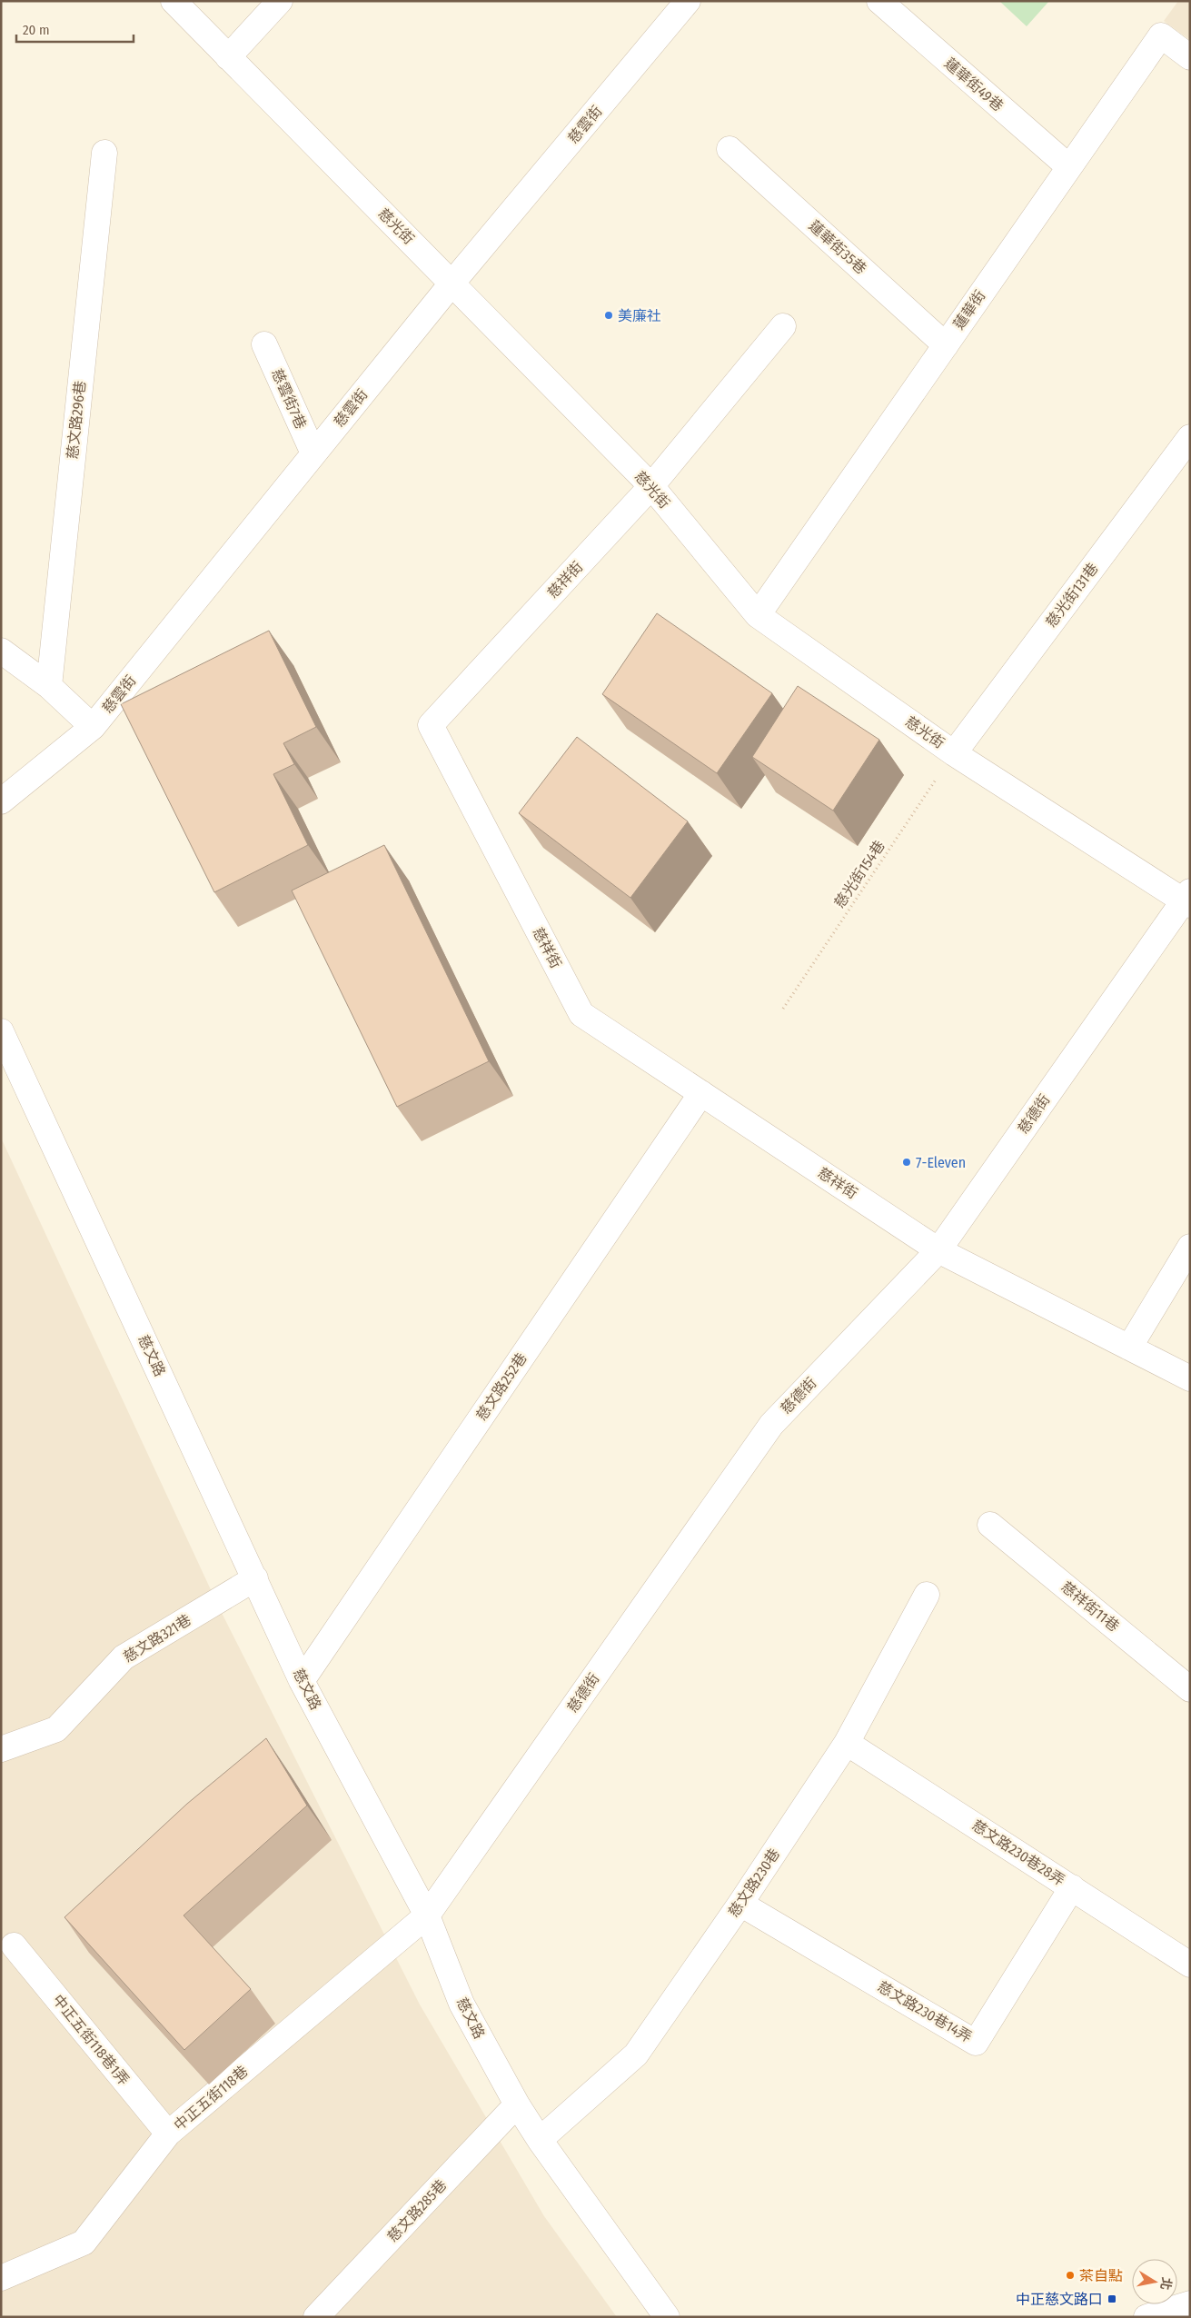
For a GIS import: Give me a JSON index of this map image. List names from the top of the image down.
{
  "streets": {
    "street": [
      "蓮華街49巷",
      "慈雲街",
      "慈光街",
      "蓮華街35巷",
      "蓮華街",
      "慈雲街7巷",
      "慈文路296巷",
      "慈祥街",
      "慈光街131巷",
      "慈德街",
      "慈文路",
      "慈文路252巷",
      "慈祥街11巷",
      "慈文路321巷",
      "慈文路230巷28弄",
      "慈文路230巷",
      "慈文路230巷14弄",
      "中正五街118巷1弄",
      "中正五街118巷",
      "慈文路285巷"
    ],
    "path": ["慈光街154巷"]
  },
  "crossings": [
    ["蓮華街49巷", "蓮華街"],
    ["慈雲街", "慈光街"],
    ["慈雲街", "慈雲街7巷"],
    ["慈光街", "蓮華街"],
    ["慈光街", "慈祥街"],
    ["慈光街", "慈光街131巷"],
    ["慈光街", "慈光街154巷"],
    ["慈光街", "慈德街"],
    ["蓮華街35巷", "蓮華街"],
    ["慈祥街", "慈德街"],
    ["慈祥街", "慈文路252巷"],
    ["慈光街131巷", "慈光街154巷"],
    ["慈德街", "慈文路"],
    ["慈德街", "中正五街118巷"],
    ["慈文路", "慈文路252巷"],
    ["慈文路", "慈文路321巷"],
    ["慈文路", "慈文路230巷"],
    ["慈文路", "中正五街118巷"],
    ["慈文路", "慈文路285巷"],
    ["慈文路230巷28弄", "慈文路230巷"],
    ["慈文路230巷28弄", "慈文路230巷14弄"],
    ["慈文路230巷", "慈文路230巷14弄"],
    ["中正五街118巷1弄", "中正五街118巷"]
  ],
  "places": {
    "other": ["美廉社", "7-Eleven", "茶自點"],
    "transit": ["中正慈文路口"]
  },
  "scale_bar": "20 m",
  "north": "right"
}
